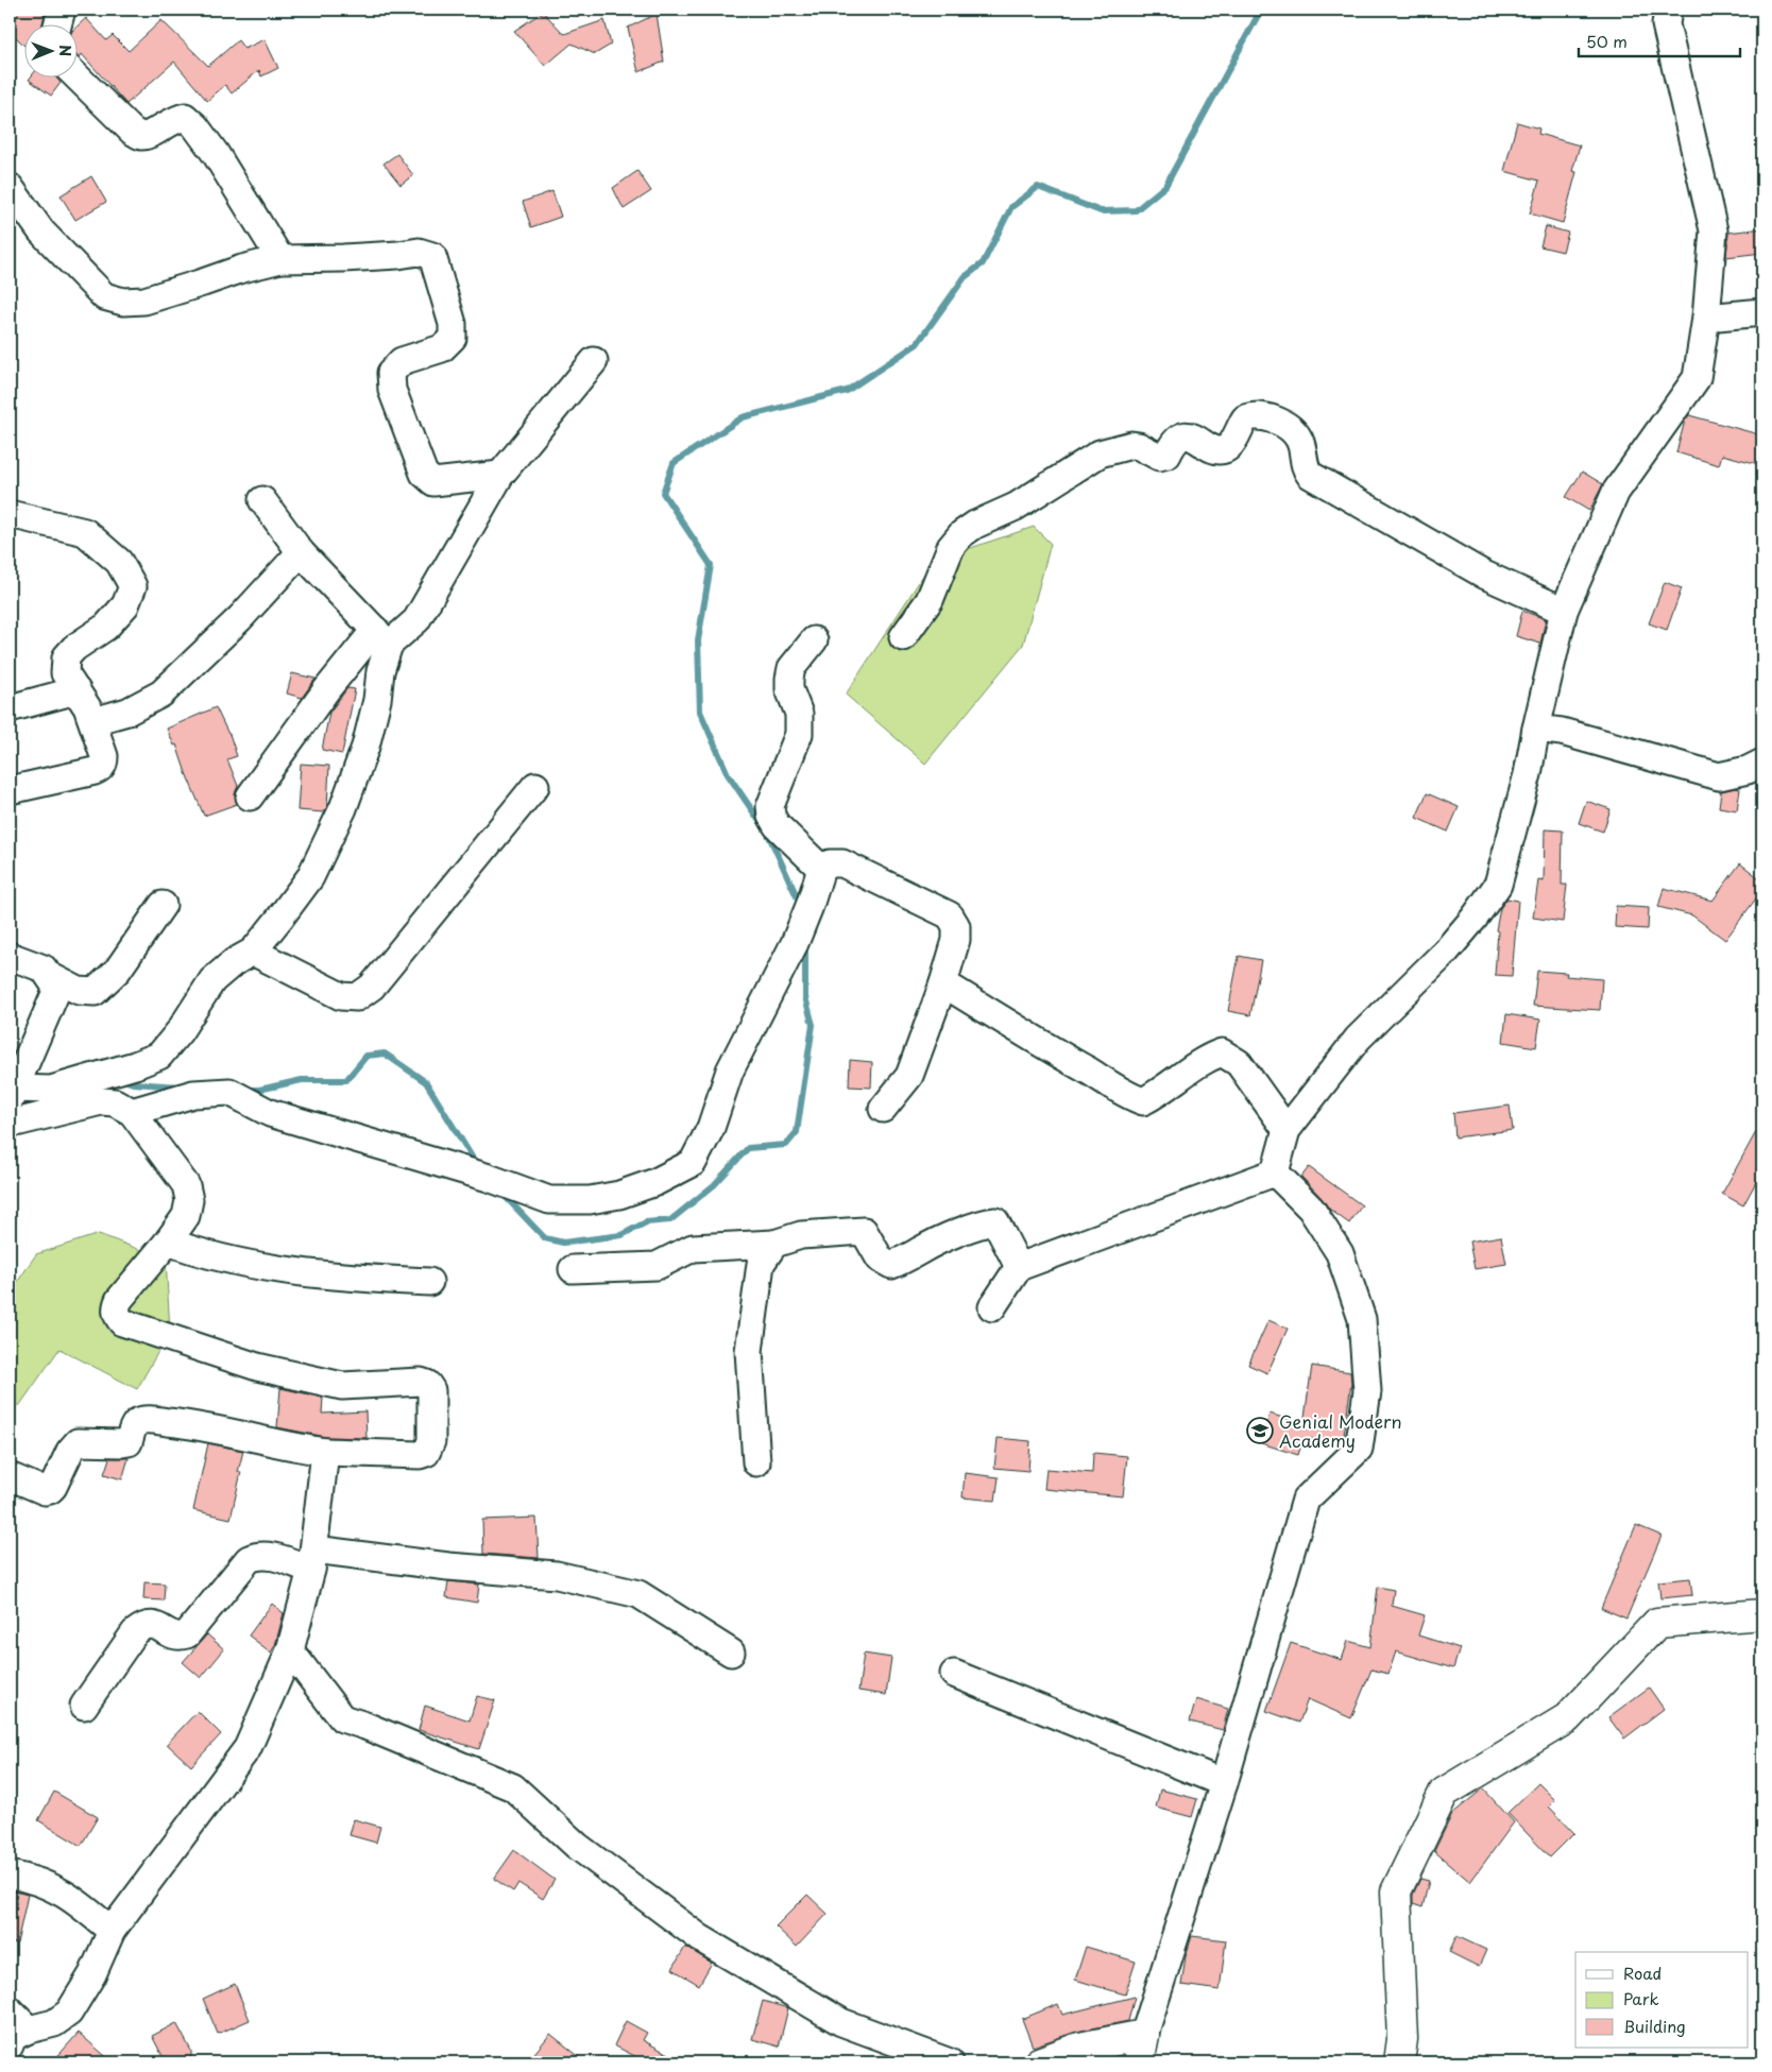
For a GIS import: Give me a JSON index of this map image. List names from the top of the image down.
{
  "places": {
    "school or university": ["Genial Modern Academy"]
  },
  "legend": ["Road", "Park", "Building"],
  "scale_bar": "50 m",
  "north": "right"
}
